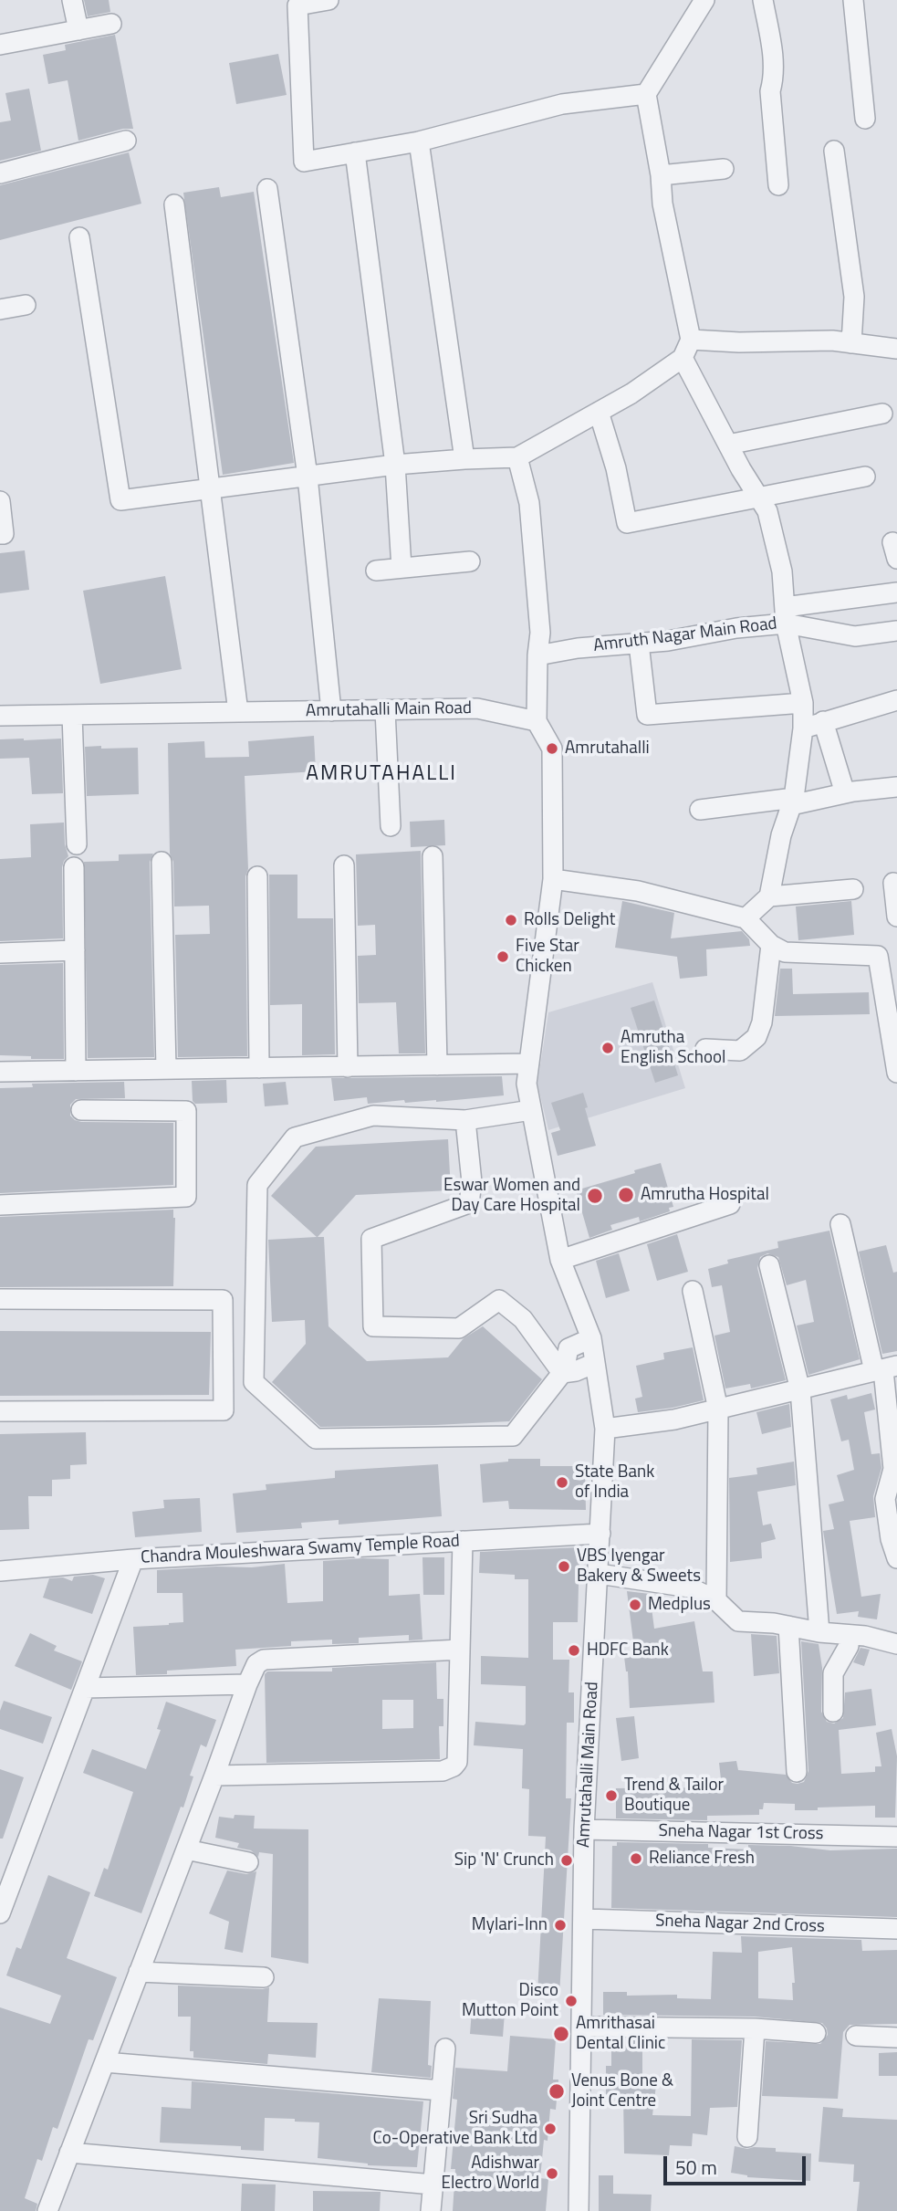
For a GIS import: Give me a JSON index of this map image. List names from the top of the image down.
{
  "streets": {
    "street": [
      "Amruth Nagar Main Road",
      "Amrutahalli Main Road",
      "Chandra Mouleshwara Swamy Temple Road",
      "Sneha Nagar 1st Cross",
      "Sneha Nagar 2nd Cross"
    ]
  },
  "crossings": [
    ["Amrutahalli Main Road", "Chandra Mouleshwara Swamy Temple Road"],
    ["Amrutahalli Main Road", "Sneha Nagar 1st Cross"],
    ["Amrutahalli Main Road", "Sneha Nagar 2nd Cross"]
  ],
  "districts": ["AMRUTAHALLI"],
  "places": [
    "Amrutahalli",
    "Rolls Delight",
    "Five Star Chicken",
    "Amrutha English School",
    "Amrutha Hospital",
    "Eswar Women and Day Care Hospital",
    "State Bank of India",
    "VBS Iyengar Bakery & Sweets",
    "Medplus",
    "HDFC Bank",
    "Trend & Tailor Boutique",
    "Reliance Fresh",
    "Sip 'N' Crunch",
    "Mylari-Inn",
    "Disco Mutton Point",
    "Amrithasai Dental Clinic",
    "Venus Bone & Joint Centre",
    "Sri Sudha Co-Operative Bank Ltd",
    "Adishwar Electro World"
  ],
  "scale_bar": "50 m"
}
